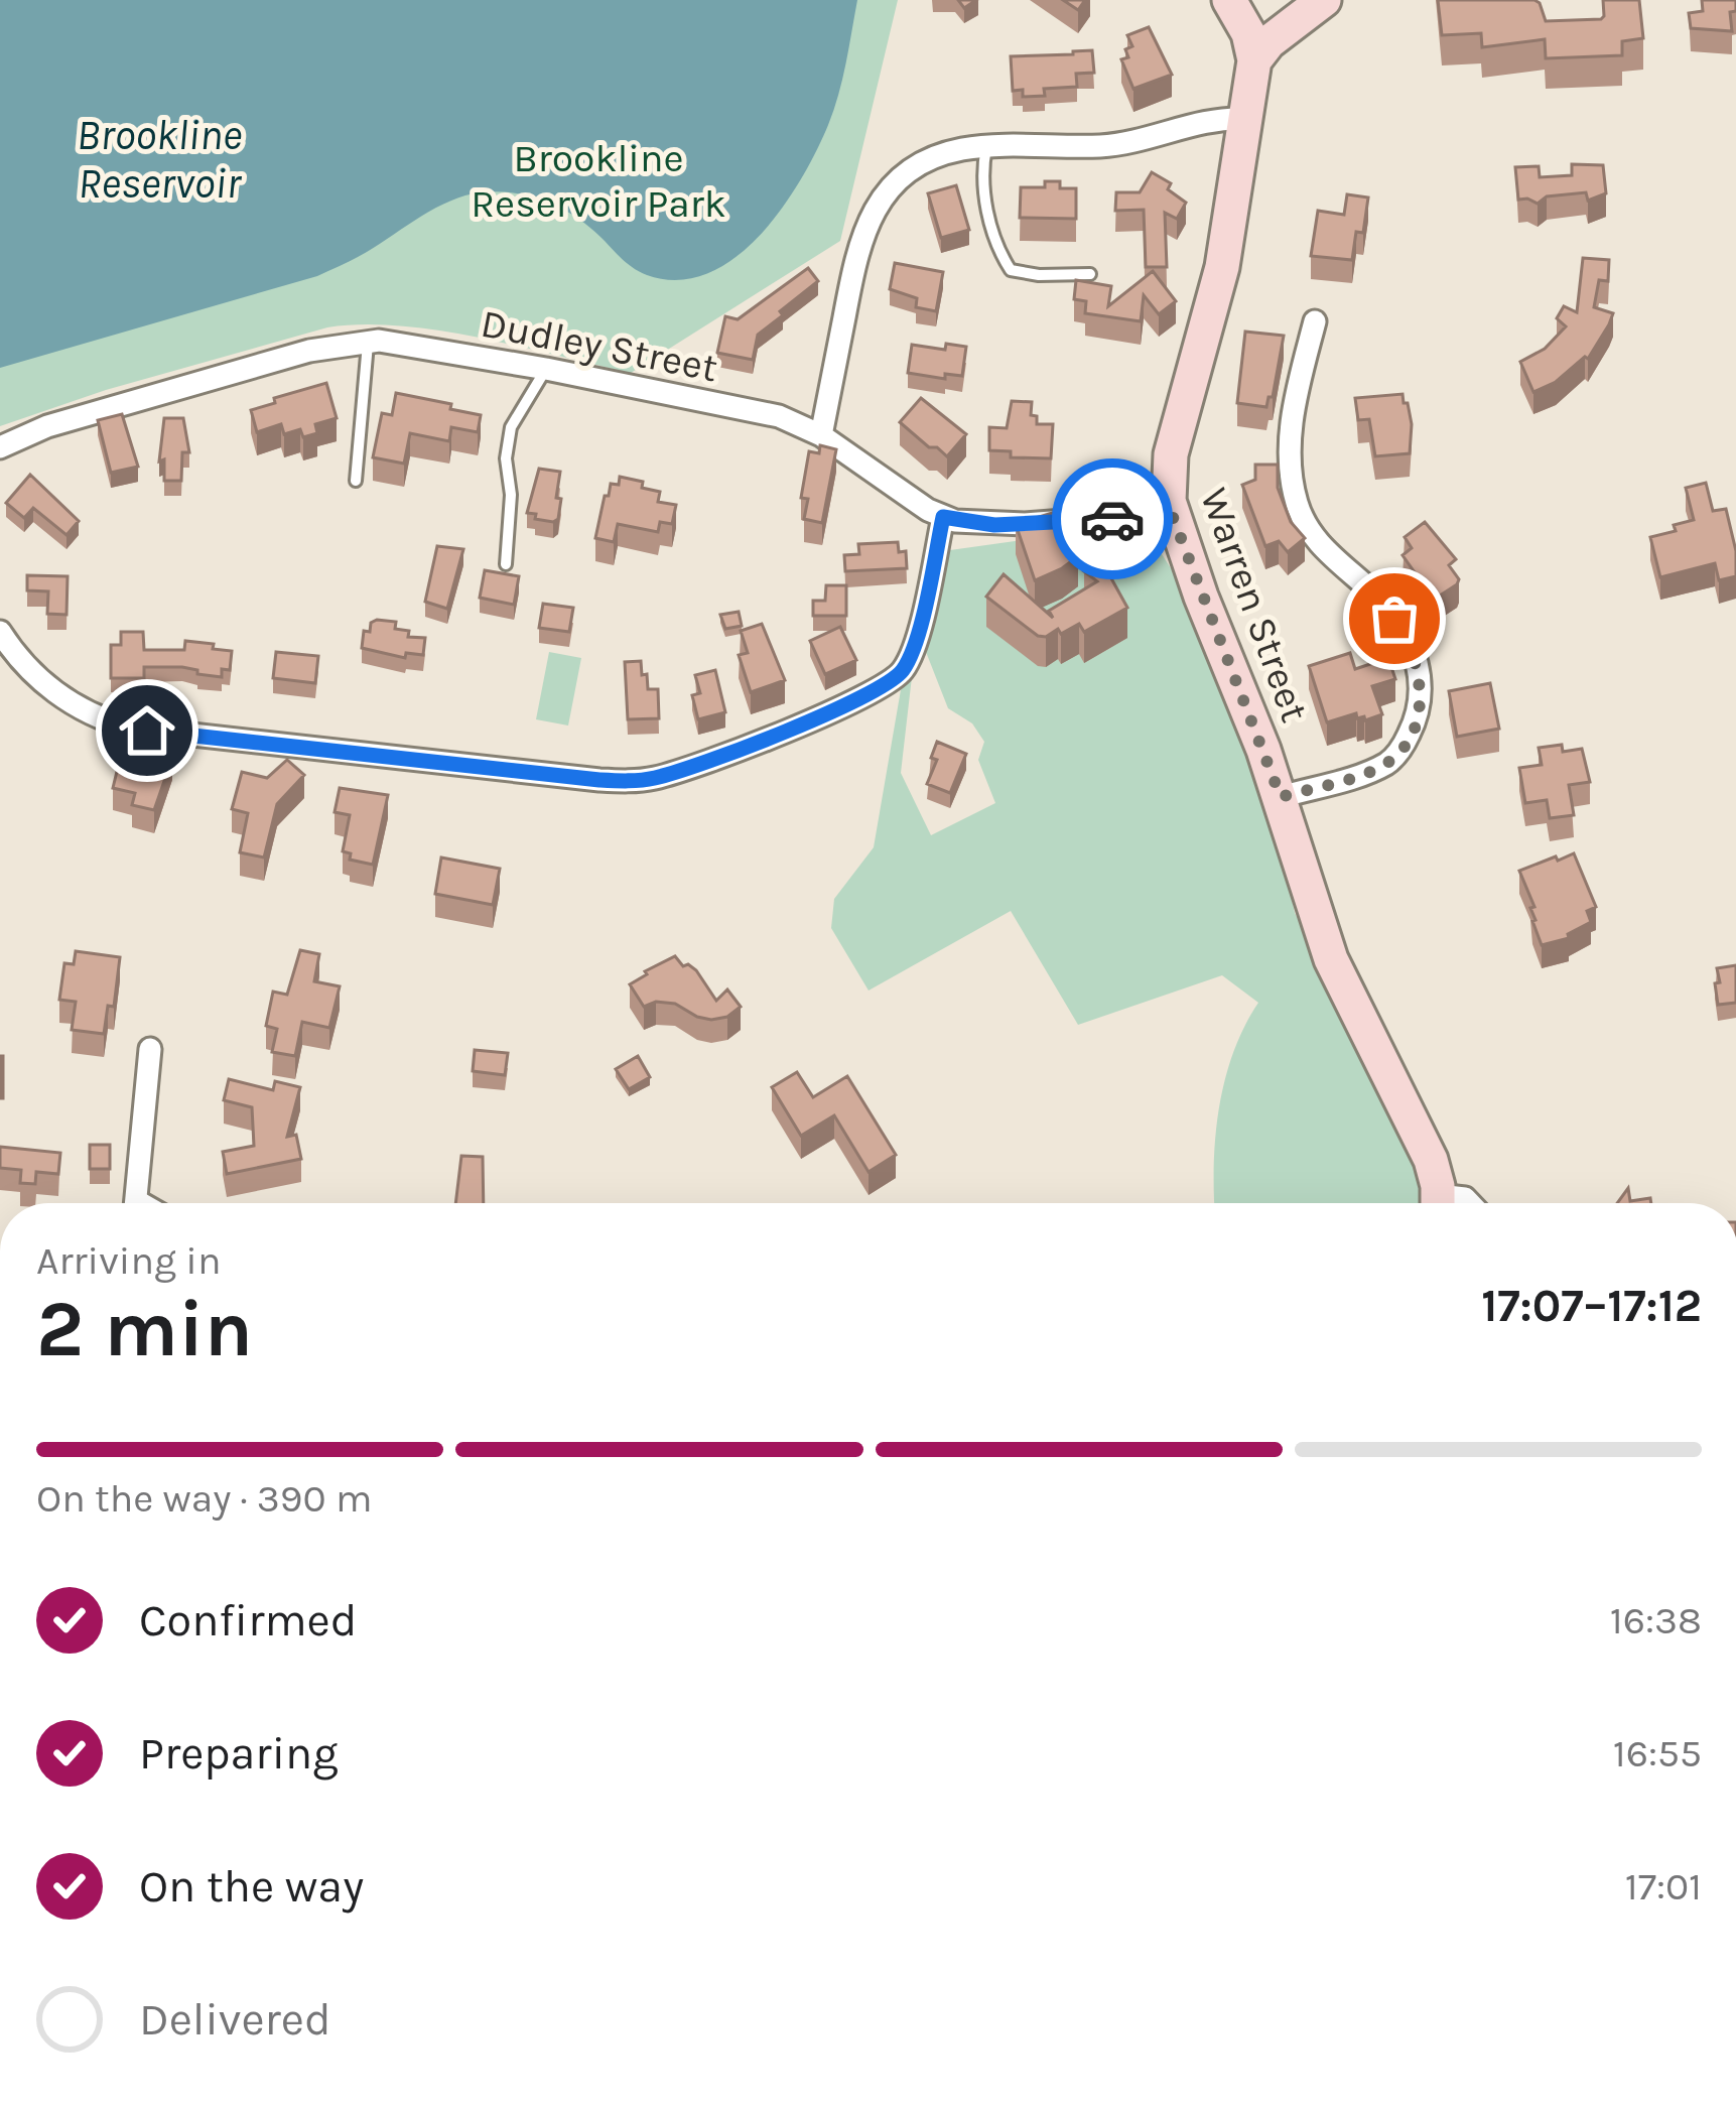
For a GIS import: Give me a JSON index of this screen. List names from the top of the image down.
{
  "streets": {
    "street": ["Dudley Street", "Warren Street"]
  },
  "crossings": [
    ["Dudley Street", "Warren Street"]
  ],
  "water": ["Brookline Reservoir"],
  "parks": ["Brookline Reservoir Park"],
  "page": {
    "heading": ["2 min", "Arriving in", "17:07–17:12"],
    "bar": "On the way · 390 m",
    "list": [
      ["Confirmed", "16:38"],
      ["Preparing", "16:55"],
      ["On the way", "17:01"],
      "Delivered"
    ]
  }
}
